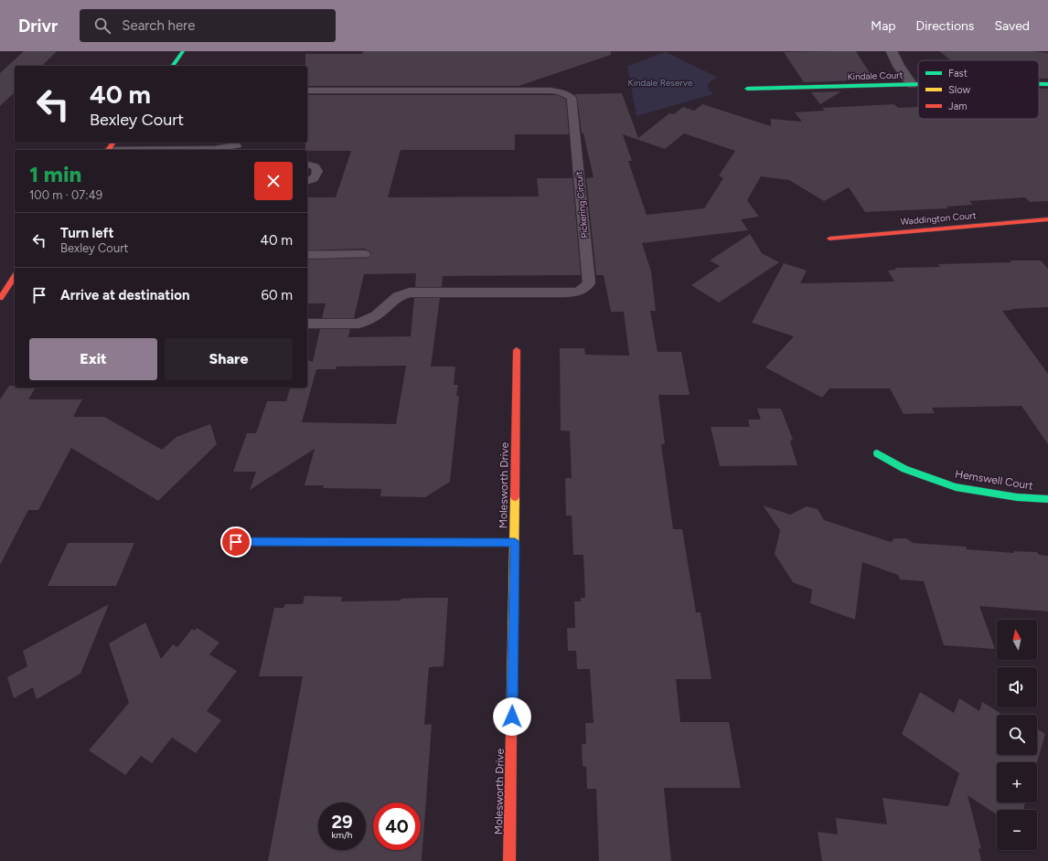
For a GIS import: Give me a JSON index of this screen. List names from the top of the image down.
{
  "streets": {
    "street": [
      "Kindale Court",
      "Waddington Court",
      "Hemswell Court",
      "Molesworth Drive"
    ],
    "lane": ["Pickering Circuit"]
  },
  "parks": ["Kindale Reserve"],
  "legend": ["Fast", "Slow", "Jam"],
  "north": "top",
  "page": {
    "header": "Drivr",
    "search": "Search here",
    "nav": ["Map", "Directions", "Saved"],
    "turn": ["40 m", "Bexley Court"],
    "heading": ["1 min", "100 m · 07:49"],
    "list": [
      {
        "name": "Turn left",
        "note": "Bexley Court",
        "value": "40 m"
      },
      {
        "name": "Arrive at destination",
        "value": "60 m"
      }
    ],
    "buttons": ["Exit", "Share"],
    "map_buttons": ["+", "−"],
    "speed": "29 km/h",
    "limit": "40"
  }
}
